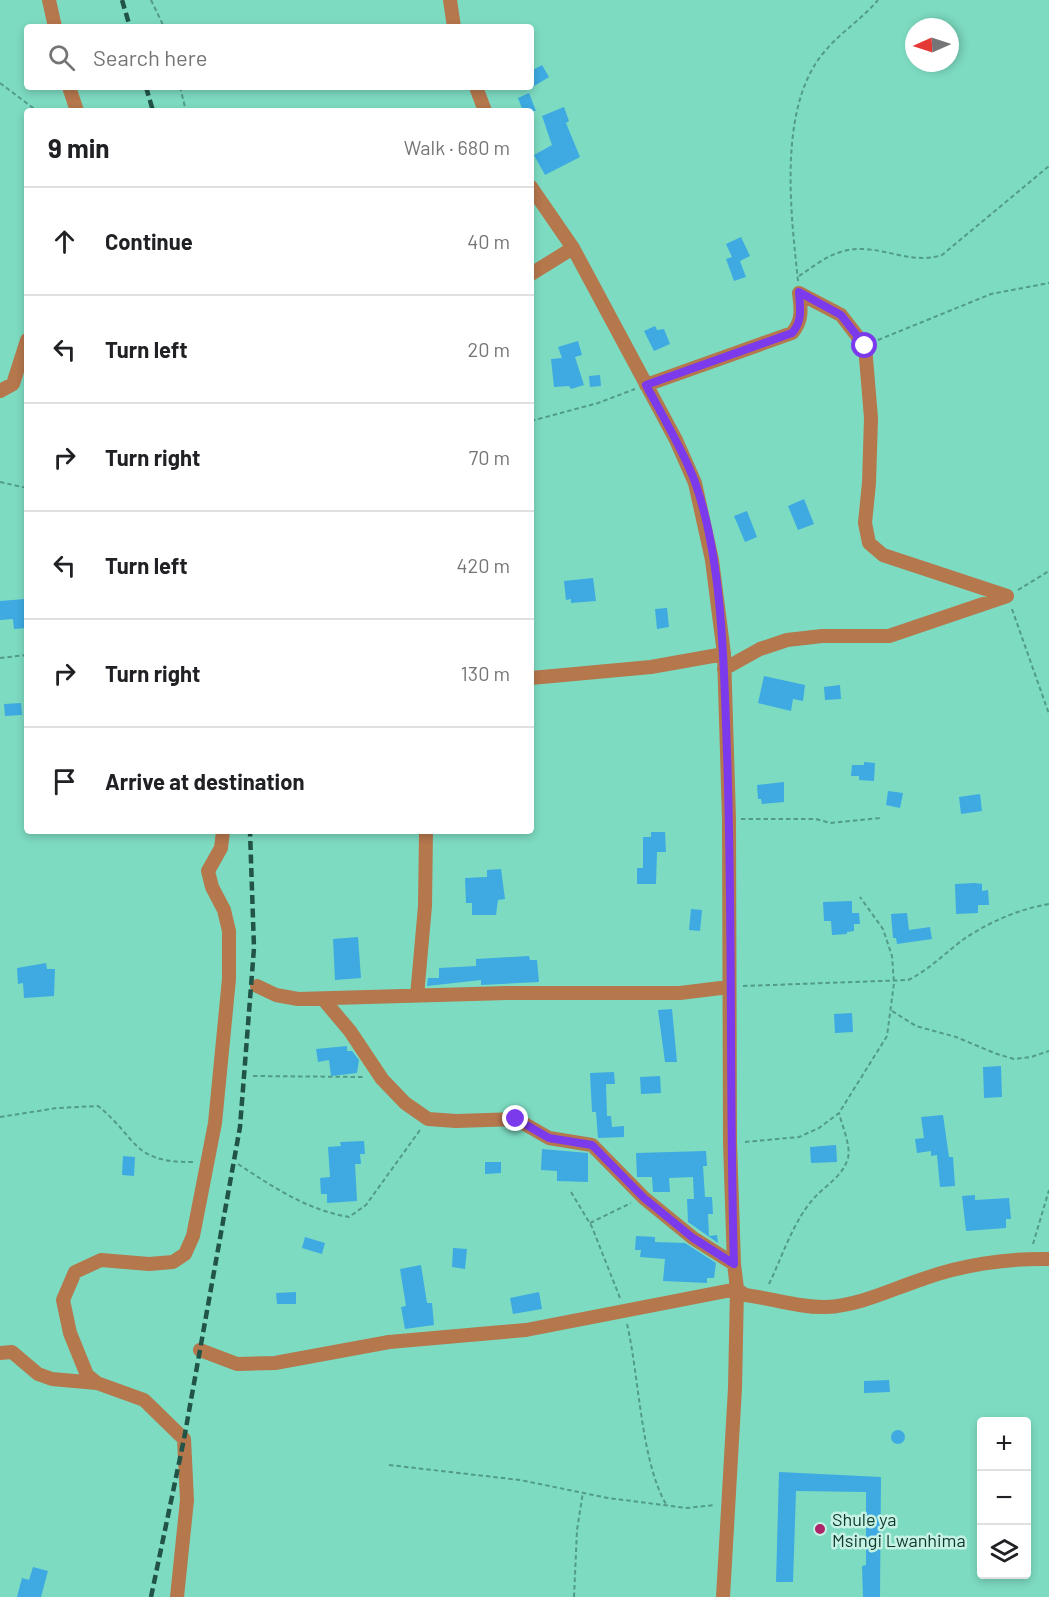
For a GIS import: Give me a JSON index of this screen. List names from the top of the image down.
{
  "places": ["Shule ya Msingi Lwanhima"],
  "north": "left",
  "page": {
    "search": "Search here",
    "heading": ["9 min", "Walk · 680 m"],
    "list": [
      ["Continue", "40 m"],
      ["Turn left", "20 m"],
      ["Turn right", "70 m"],
      ["Turn left", "420 m"],
      ["Turn right", "130 m"],
      "Arrive at destination"
    ],
    "map_buttons": ["+", "−"]
  }
}
